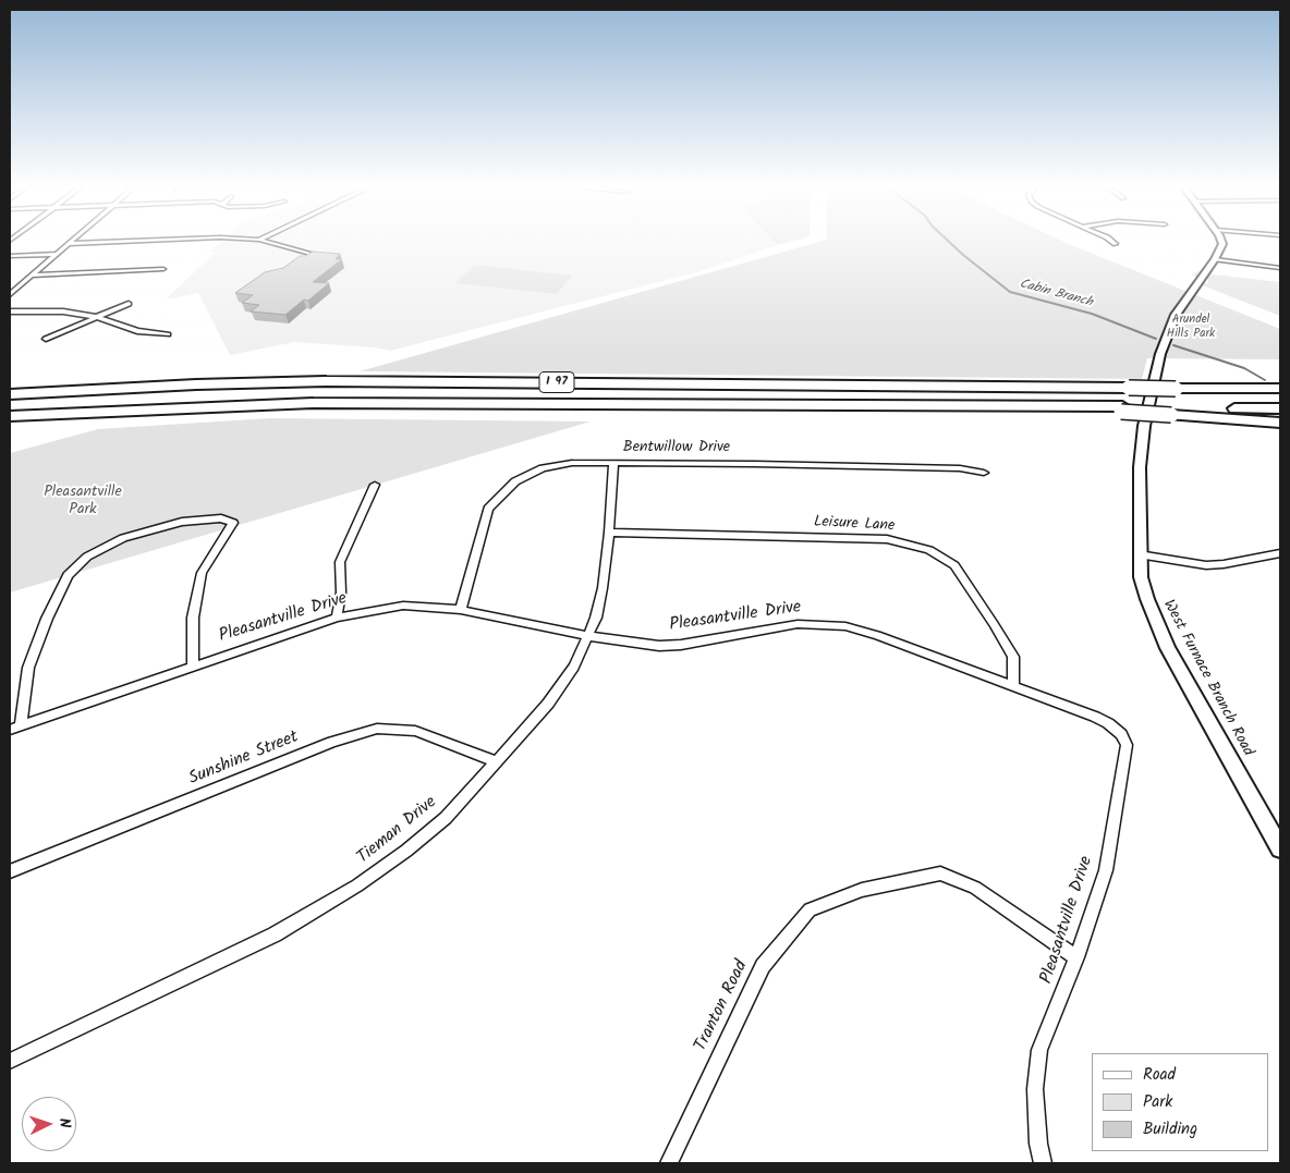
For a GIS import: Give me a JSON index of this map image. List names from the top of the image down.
{
  "streets": {
    "highway": ["I 97"],
    "main road": ["West Furnace Branch Road"],
    "street": [
      "Bentwillow Drive",
      "Leisure Lane",
      "Pleasantville Drive",
      "Sunshine Street",
      "Tieman Drive",
      "Tranton Road"
    ]
  },
  "crossings": [
    ["Bentwillow Drive", "Pleasantville Drive"],
    ["Bentwillow Drive", "Tieman Drive"],
    ["Leisure Lane", "Pleasantville Drive"],
    ["Leisure Lane", "Tieman Drive"],
    ["Pleasantville Drive", "Tieman Drive"],
    ["Pleasantville Drive", "Tranton Road"],
    ["Sunshine Street", "Tieman Drive"]
  ],
  "water": ["Cabin Branch"],
  "parks": ["Arundel Hills Park", "Pleasantville Park"],
  "legend": ["Road", "Park", "Building"],
  "north": "right"
}
